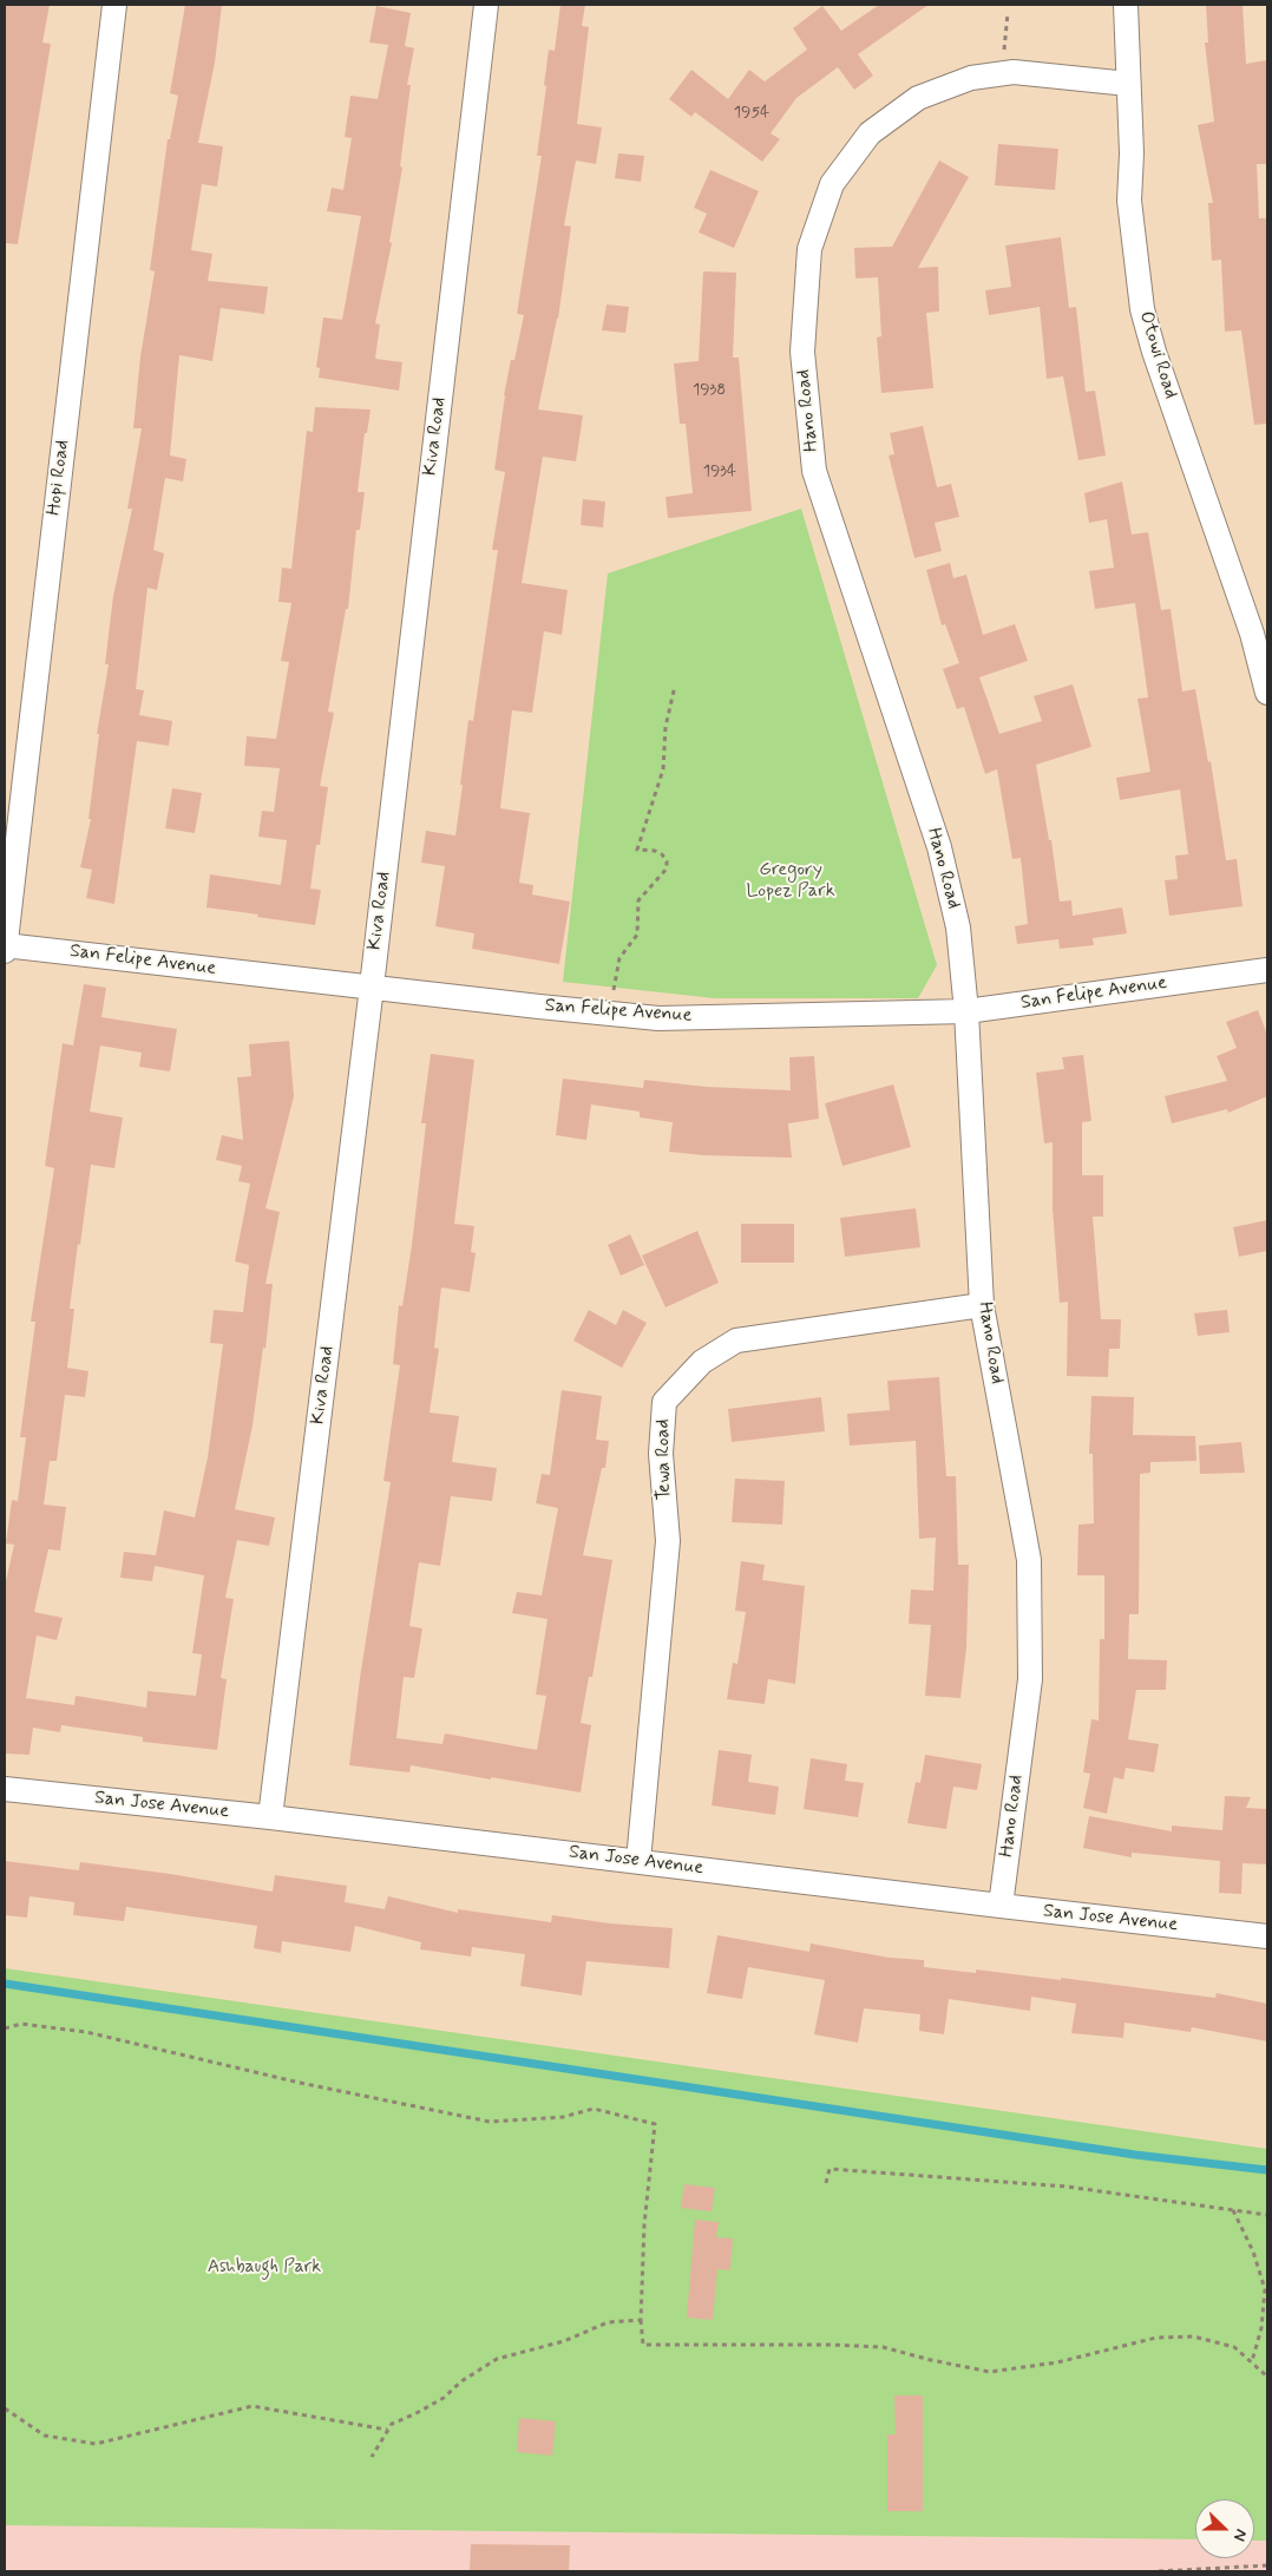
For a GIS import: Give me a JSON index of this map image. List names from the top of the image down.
{
  "streets": {
    "street": [
      "Otowi Road",
      "Hano Road",
      "Kiva Road",
      "Hopi Road",
      "San Felipe Avenue",
      "Tewa Road",
      "San Jose Avenue"
    ]
  },
  "crossings": [
    ["Otowi Road", "Hano Road"],
    ["Hano Road", "San Felipe Avenue"],
    ["Hano Road", "Tewa Road"],
    ["Hano Road", "San Jose Avenue"],
    ["Kiva Road", "San Felipe Avenue"],
    ["Kiva Road", "San Jose Avenue"],
    ["Hopi Road", "San Felipe Avenue"],
    ["Tewa Road", "San Jose Avenue"]
  ],
  "parks": ["Gregory Lopez Park", "Ashbaugh Park"],
  "house_numbers": ["1954", "1938", "1934"],
  "north": "right"
}
